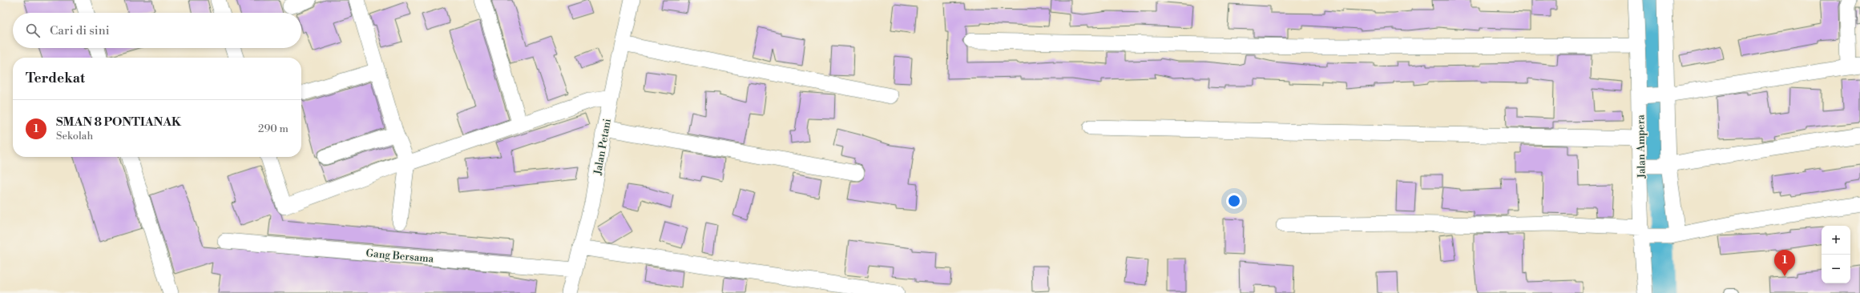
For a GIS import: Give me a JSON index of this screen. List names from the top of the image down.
{
  "streets": {
    "street": ["Jalan Petani", "Jalan Ampera", "Gang Bersama"]
  },
  "crossings": [
    ["Jalan Petani", "Gang Bersama"]
  ],
  "page": {
    "search": "Cari di sini",
    "heading": "Terdekat",
    "list": [
      {
        "mark": "1",
        "name": "SMAN 8 PONTIANAK",
        "note": "Sekolah",
        "value": "290 m"
      }
    ],
    "map_buttons": ["+", "−"],
    "pins": "1"
  }
}
